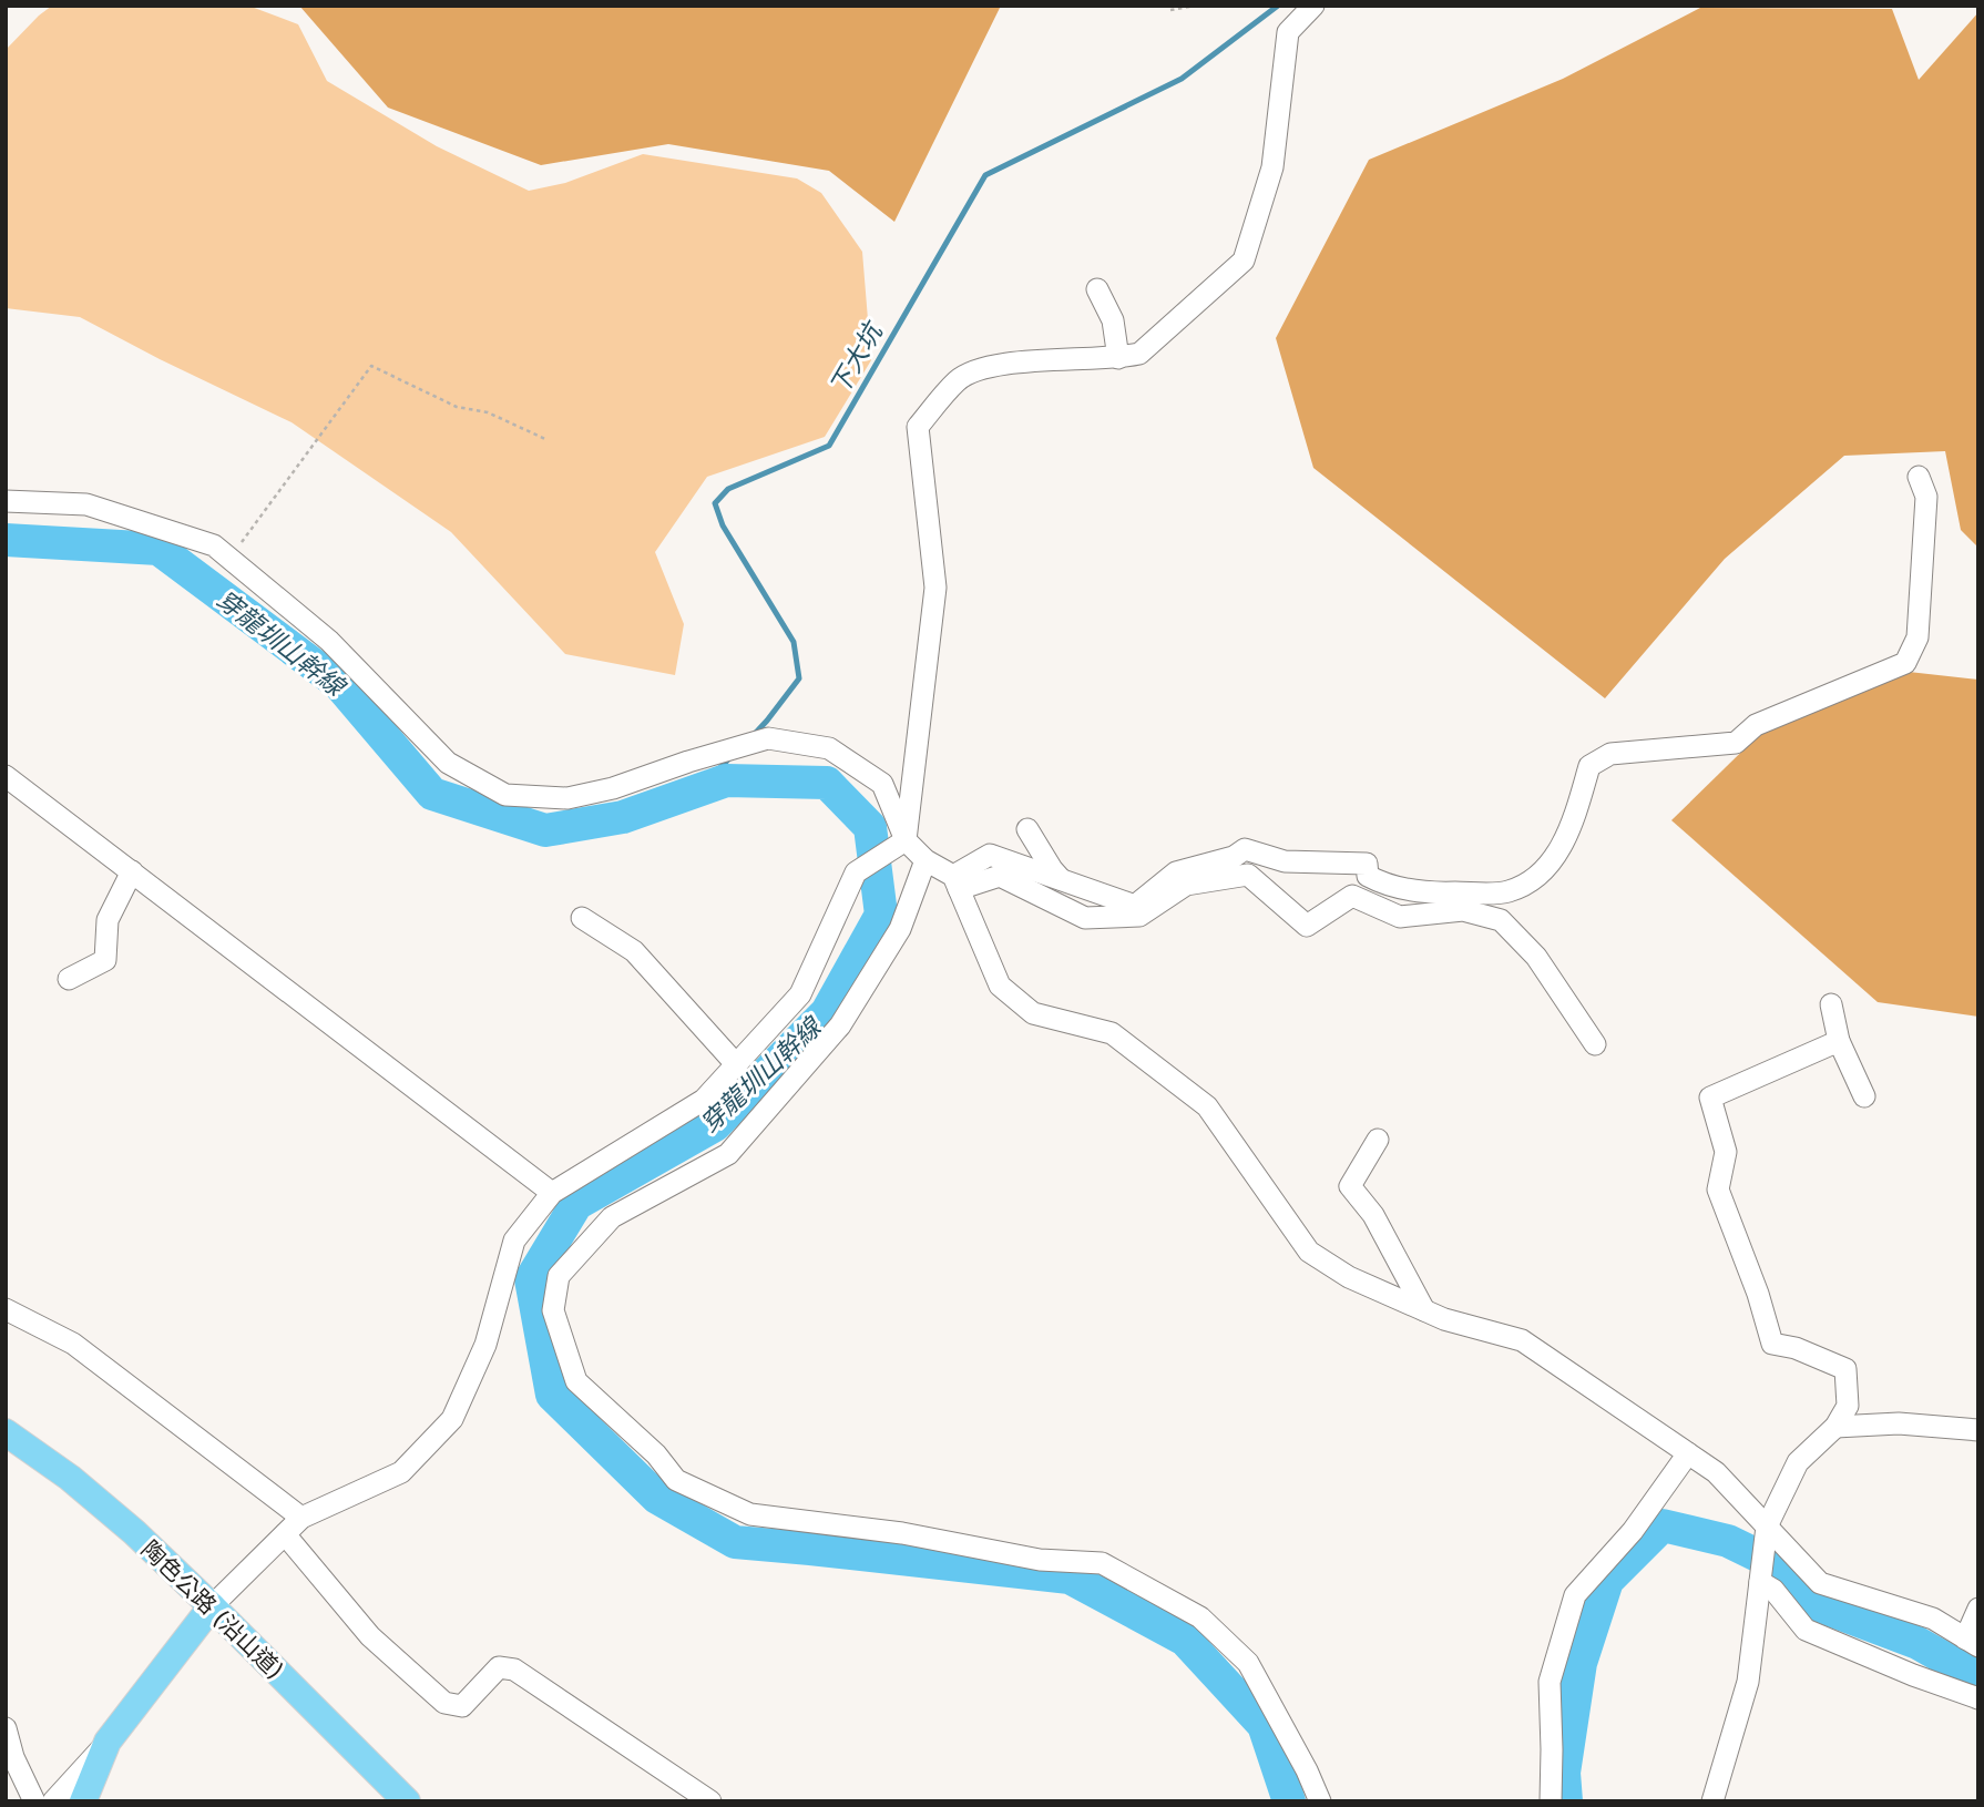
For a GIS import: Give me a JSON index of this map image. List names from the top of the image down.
{
  "streets": {
    "main road": ["陶色公路 (沿山道)"]
  },
  "water": ["下大坑", "穿龍圳山幹線"]
}
